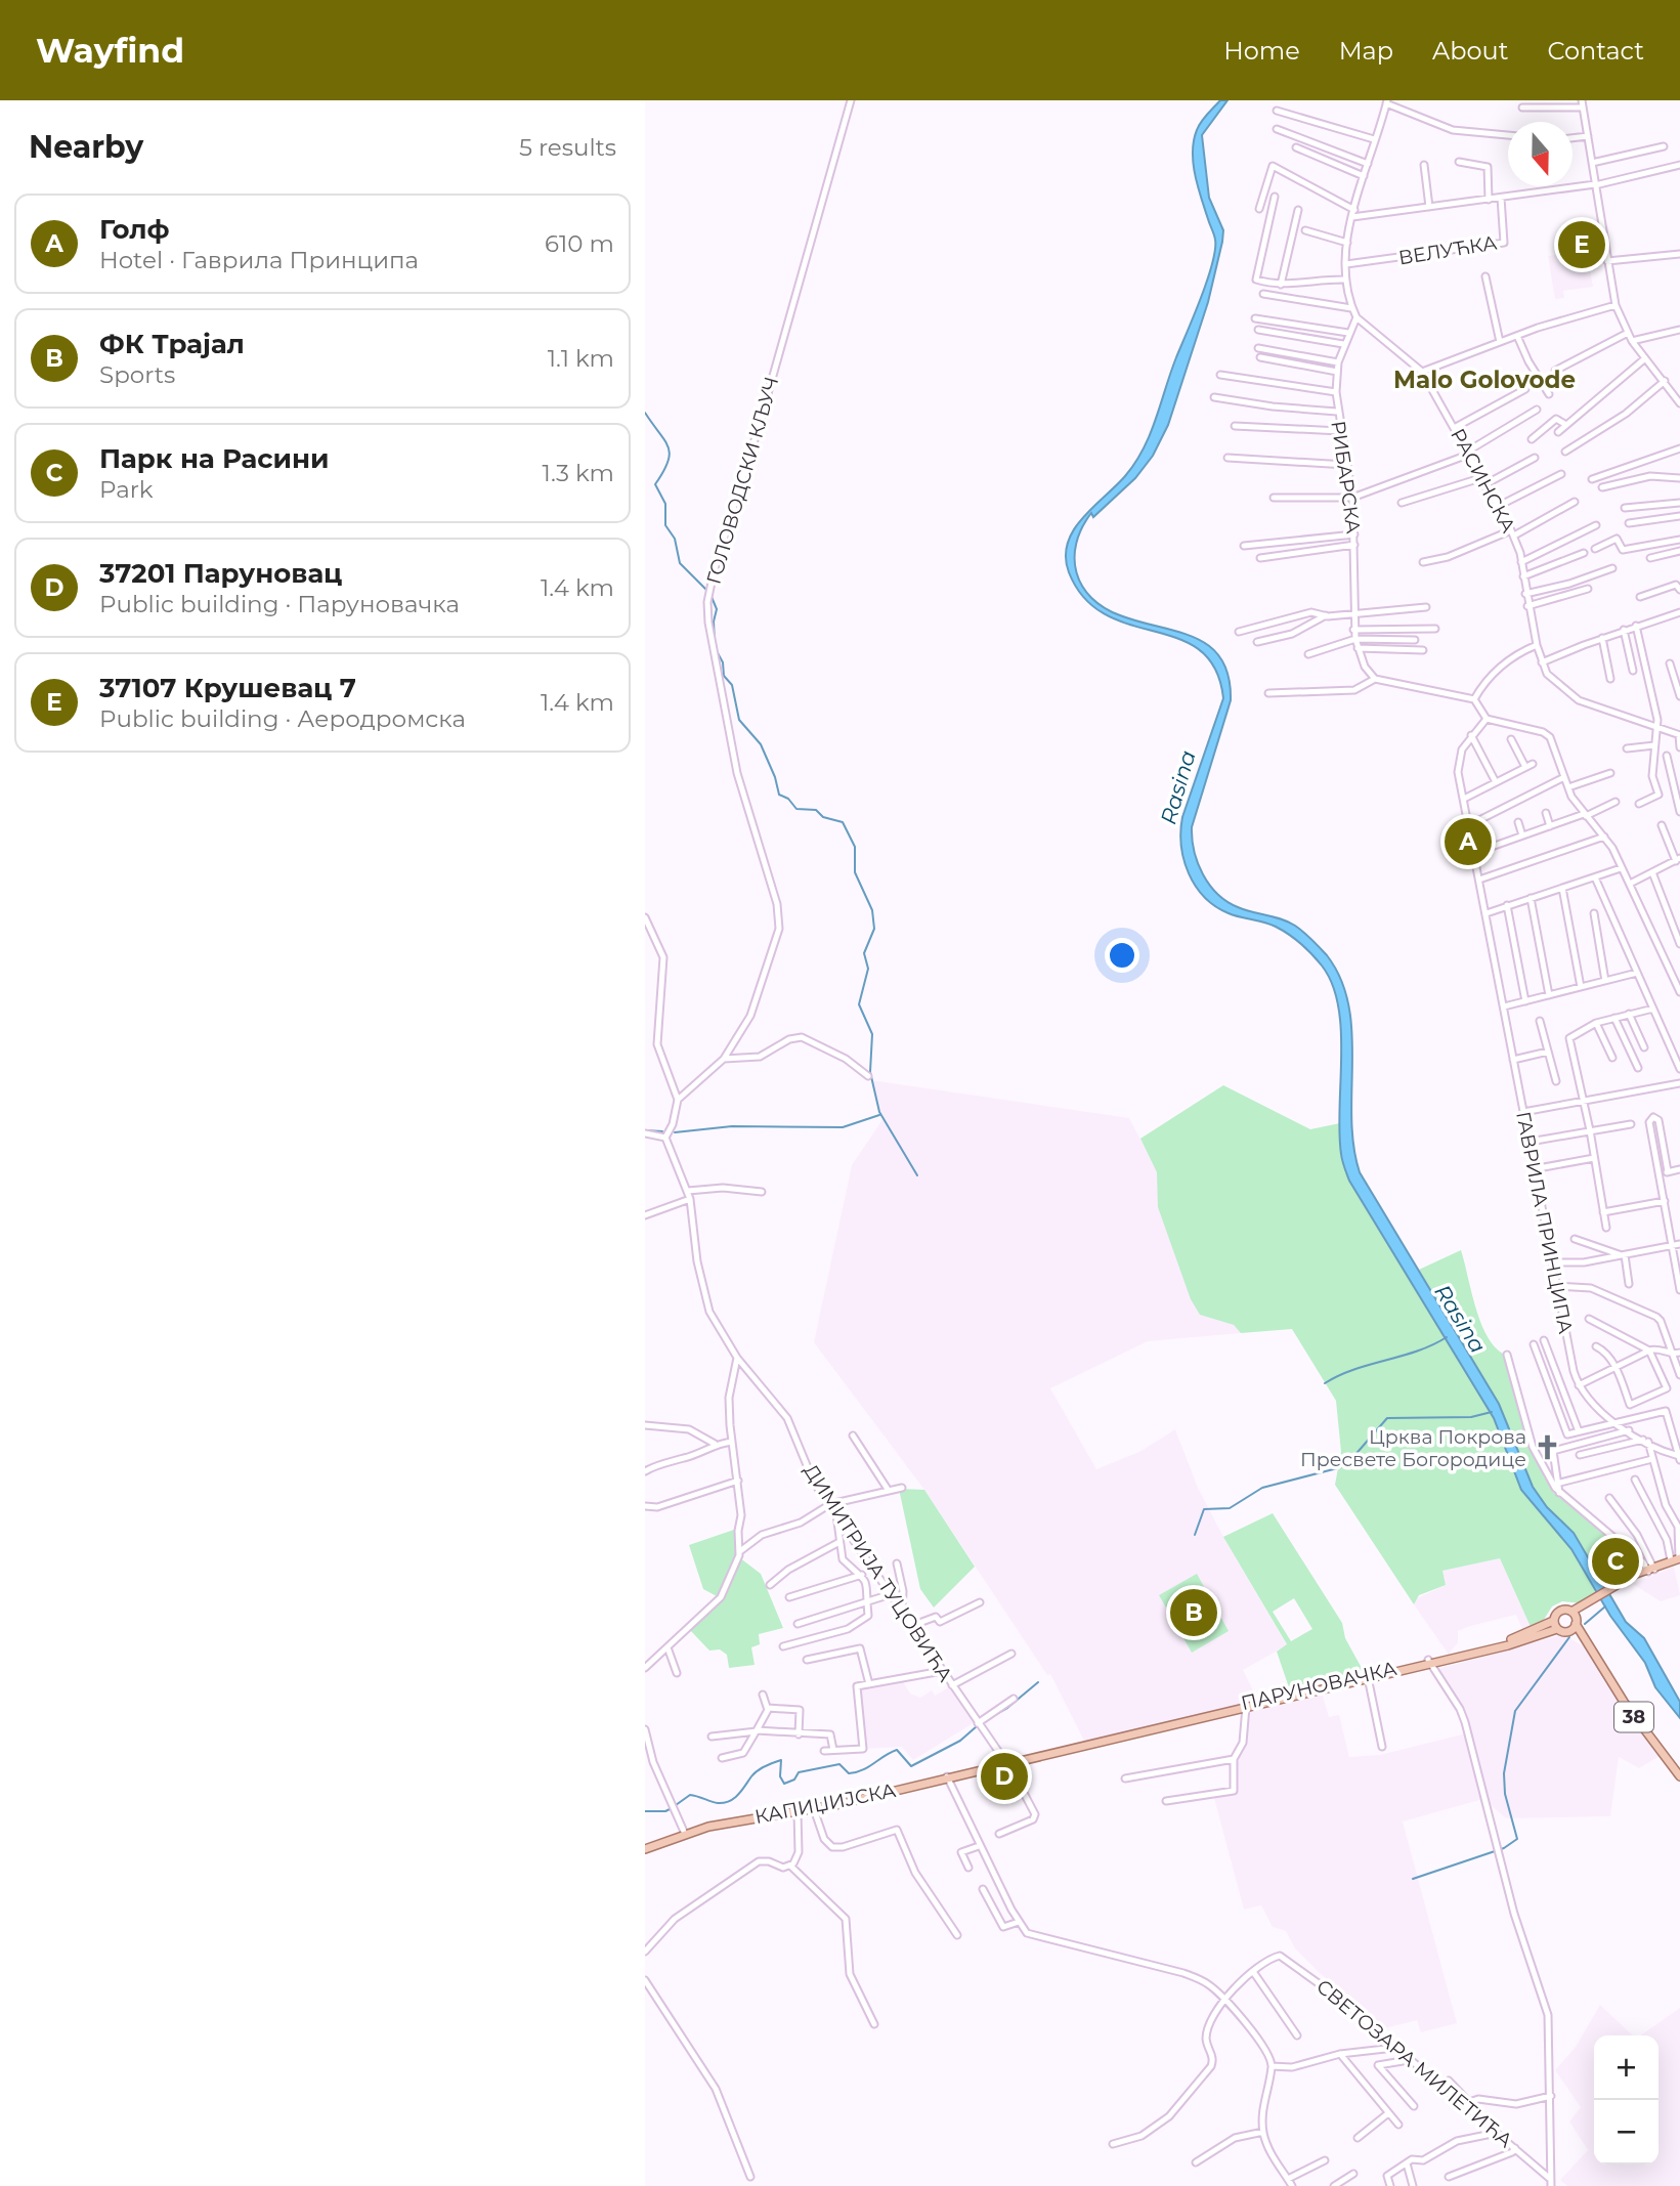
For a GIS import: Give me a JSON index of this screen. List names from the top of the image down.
{
  "streets": {
    "main road": ["ПАРУНОВАЧКА", "38", "КАПИЏИЈСКА"],
    "street": [
      "ВЕЛУЋКА",
      "РИБАРСКА",
      "ГОЛОВОДСКИ КЉУЧ",
      "РАСИНСКА",
      "ГАВРИЛА ПРИНЦИПА",
      "ДИМИТРИЈА ТУЦОВИЋА",
      "СВЕТОЗАРА МИЛЕТИЋА"
    ]
  },
  "crossings": [
    ["ВЕЛУЋКА", "РАСИНСКА"],
    ["РИБАРСКА", "РАСИНСКА"],
    ["ДИМИТРИЈА ТУЦОВИЋА", "ПАРУНОВАЧКА"],
    ["ДИМИТРИЈА ТУЦОВИЋА", "КАПИЏИЈСКА"],
    ["ПАРУНОВАЧКА", "38"],
    ["ПАРУНОВАЧКА", "КАПИЏИЈСКА"]
  ],
  "districts": ["Malo Golovode"],
  "water": ["Rasina"],
  "places": {
    "church": ["Црква Покрова Пресвете Богородице"]
  },
  "north": "bottom",
  "page": {
    "header": "Wayfind",
    "nav": [
      "Home",
      "Map",
      "About",
      "Contact"
    ],
    "heading": ["Nearby", "5 results"],
    "list": [
      {
        "mark": "A",
        "name": "Голф",
        "note": "Hotel · Гаврила Принципа",
        "value": "610 m"
      },
      {
        "mark": "B",
        "name": "ФК Трајал",
        "note": "Sports",
        "value": "1.1 km"
      },
      {
        "mark": "C",
        "name": "Парк на Расини",
        "note": "Park",
        "value": "1.3 km"
      },
      {
        "mark": "D",
        "name": "37201 Паруновац",
        "note": "Public building · Паруновачка",
        "value": "1.4 km"
      },
      {
        "mark": "E",
        "name": "37107 Крушевац 7",
        "note": "Public building · Аеродромска",
        "value": "1.4 km"
      }
    ],
    "pins": [
      "E",
      "A",
      "C",
      "B",
      "D"
    ],
    "map_buttons": ["+", "−"]
  }
}
